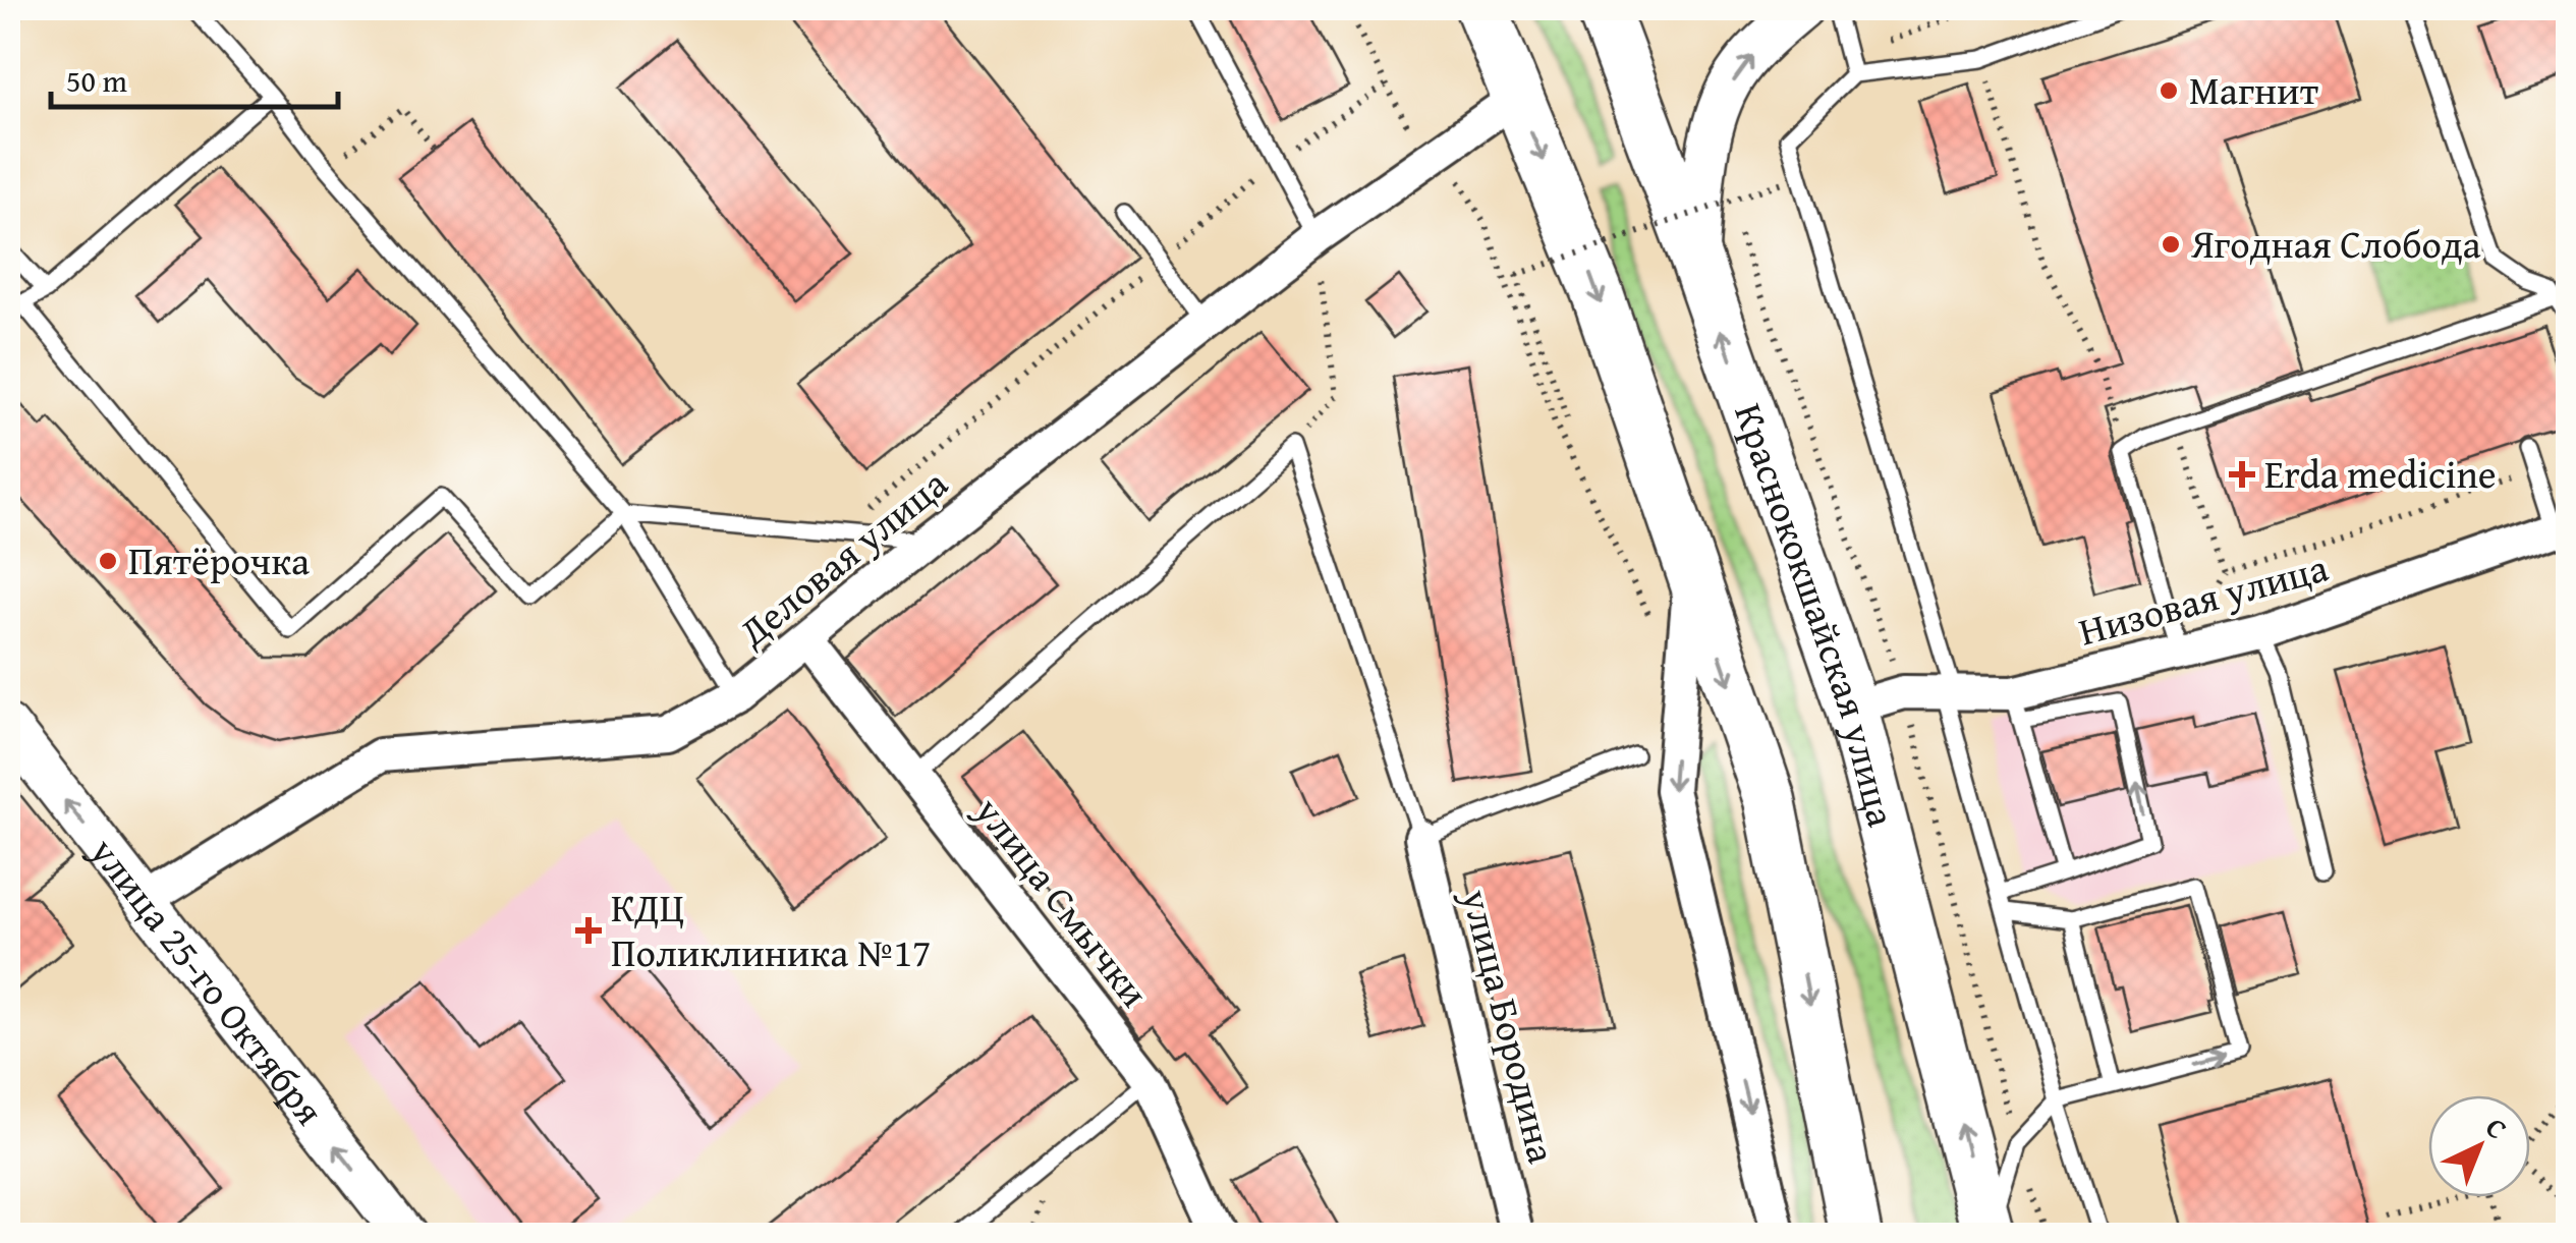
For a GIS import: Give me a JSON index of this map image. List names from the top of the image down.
{
  "streets": {
    "main road": ["Краснококшайская улица"],
    "street": [
      "Деловая улица",
      "Низовая улица",
      "улица Смычки",
      "улица 25-го Октября",
      "улица Бородина"
    ]
  },
  "crossings": [
    ["Деловая улица", "улица Смычки"],
    ["Деловая улица", "улица 25-го Октября"],
    ["Низовая улица", "Краснококшайская улица"]
  ],
  "one_way": ["улица 25-го Октября"],
  "places": {
    "other": ["Магнит", "Ягодная Слобода", "Пятёрочка"],
    "health": ["Erda medicine", "КДЦ Поликлиника №17"]
  },
  "scale_bar": "50 m",
  "north": "top right"
}
